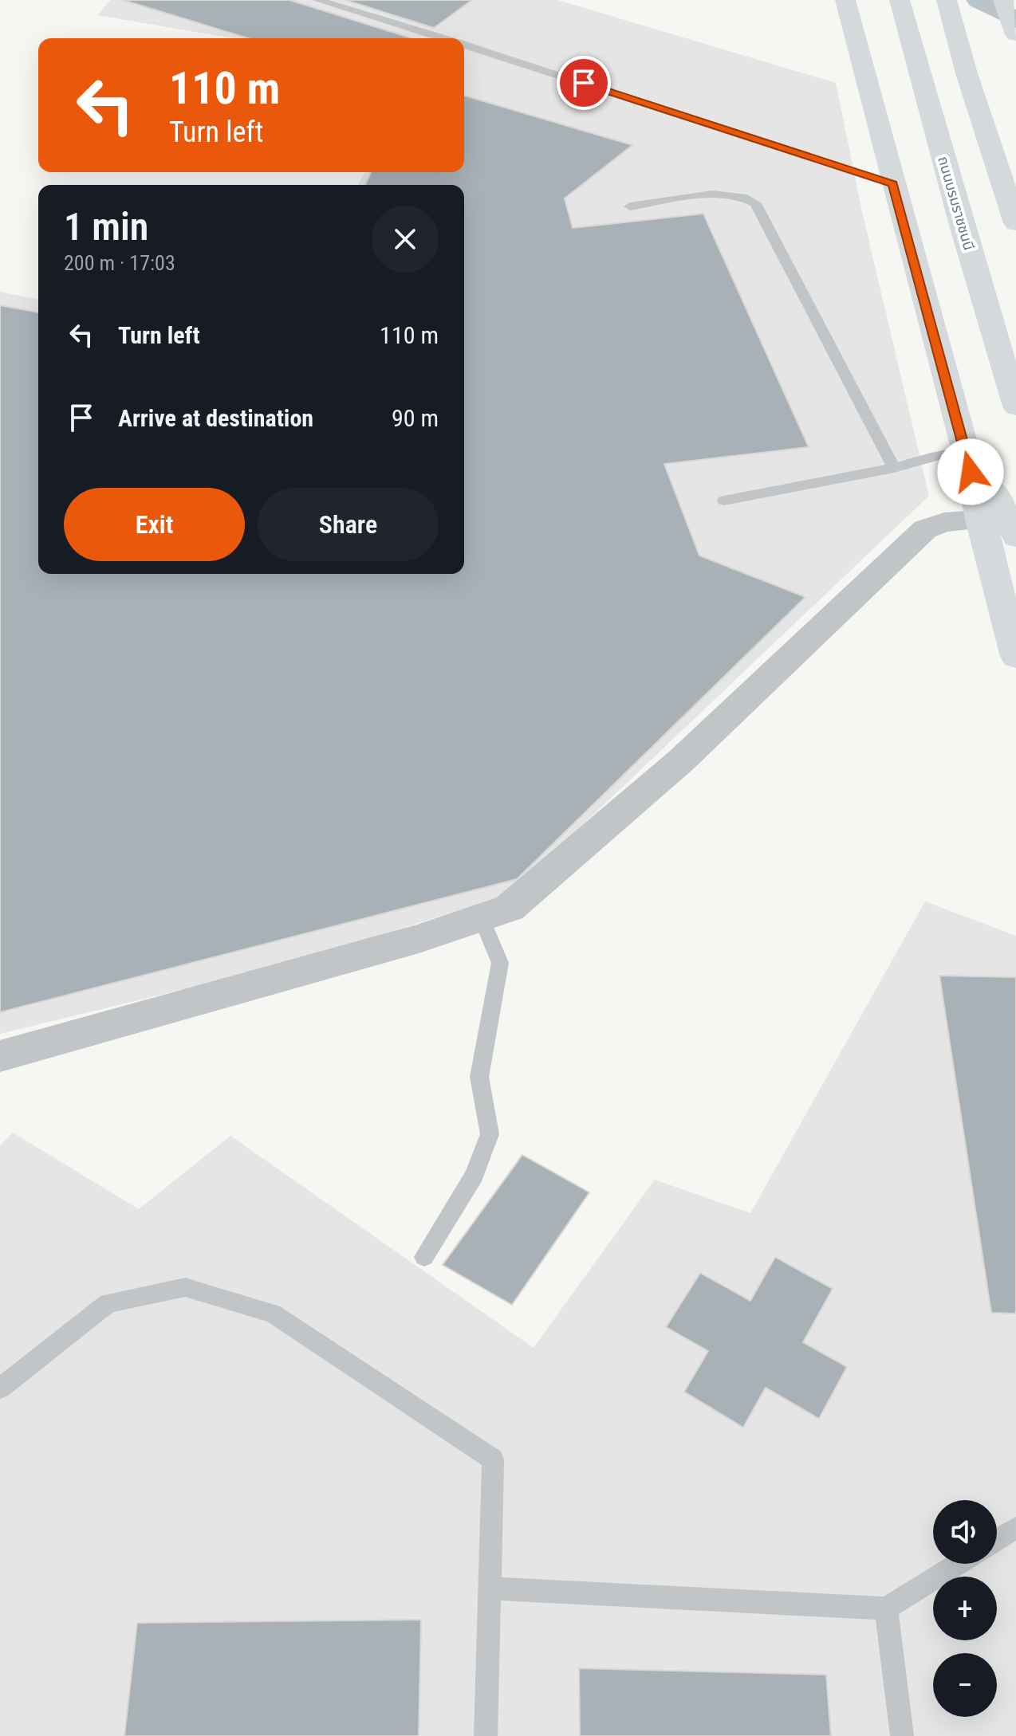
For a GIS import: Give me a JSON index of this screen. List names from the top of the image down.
{
  "streets": {
    "main road": ["ถนนบรมราชชนนี"]
  },
  "page": {
    "turn": ["110 m", "Turn left"],
    "heading": ["1 min", "200 m · 17:03"],
    "list": [
      {
        "name": "Turn left",
        "value": "110 m"
      },
      {
        "name": "Arrive at destination",
        "value": "90 m"
      }
    ],
    "buttons": ["Exit", "Share"],
    "map_buttons": ["+", "−"]
  }
}
